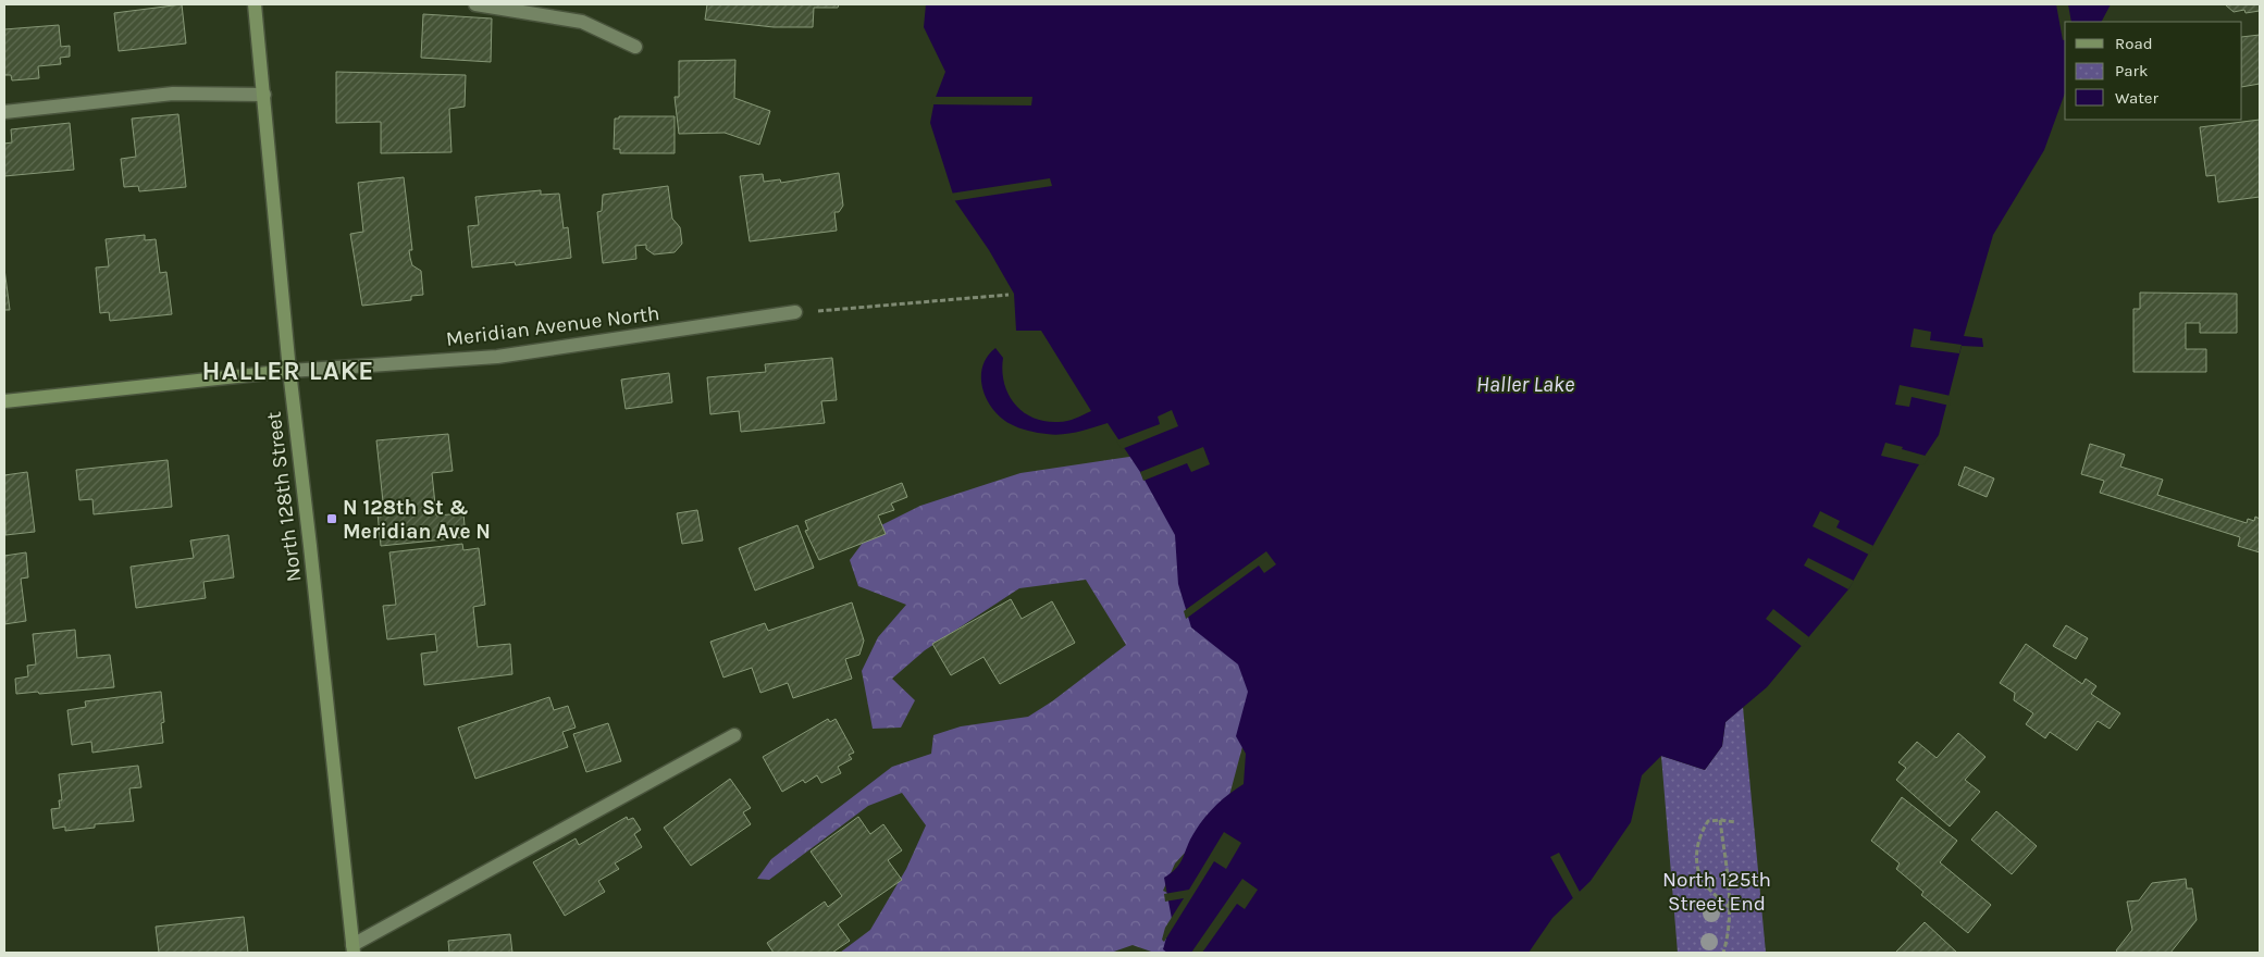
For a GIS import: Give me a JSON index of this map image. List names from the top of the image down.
{
  "streets": {
    "street": ["Meridian Avenue North", "North 128th Street"]
  },
  "crossings": [
    ["Meridian Avenue North", "North 128th Street"]
  ],
  "districts": ["HALLER LAKE"],
  "water": ["Haller Lake"],
  "parks": ["North 125th Street End"],
  "places": {
    "transit": ["N 128th St & Meridian Ave N"]
  },
  "legend": ["Road", "Park", "Water"]
}
